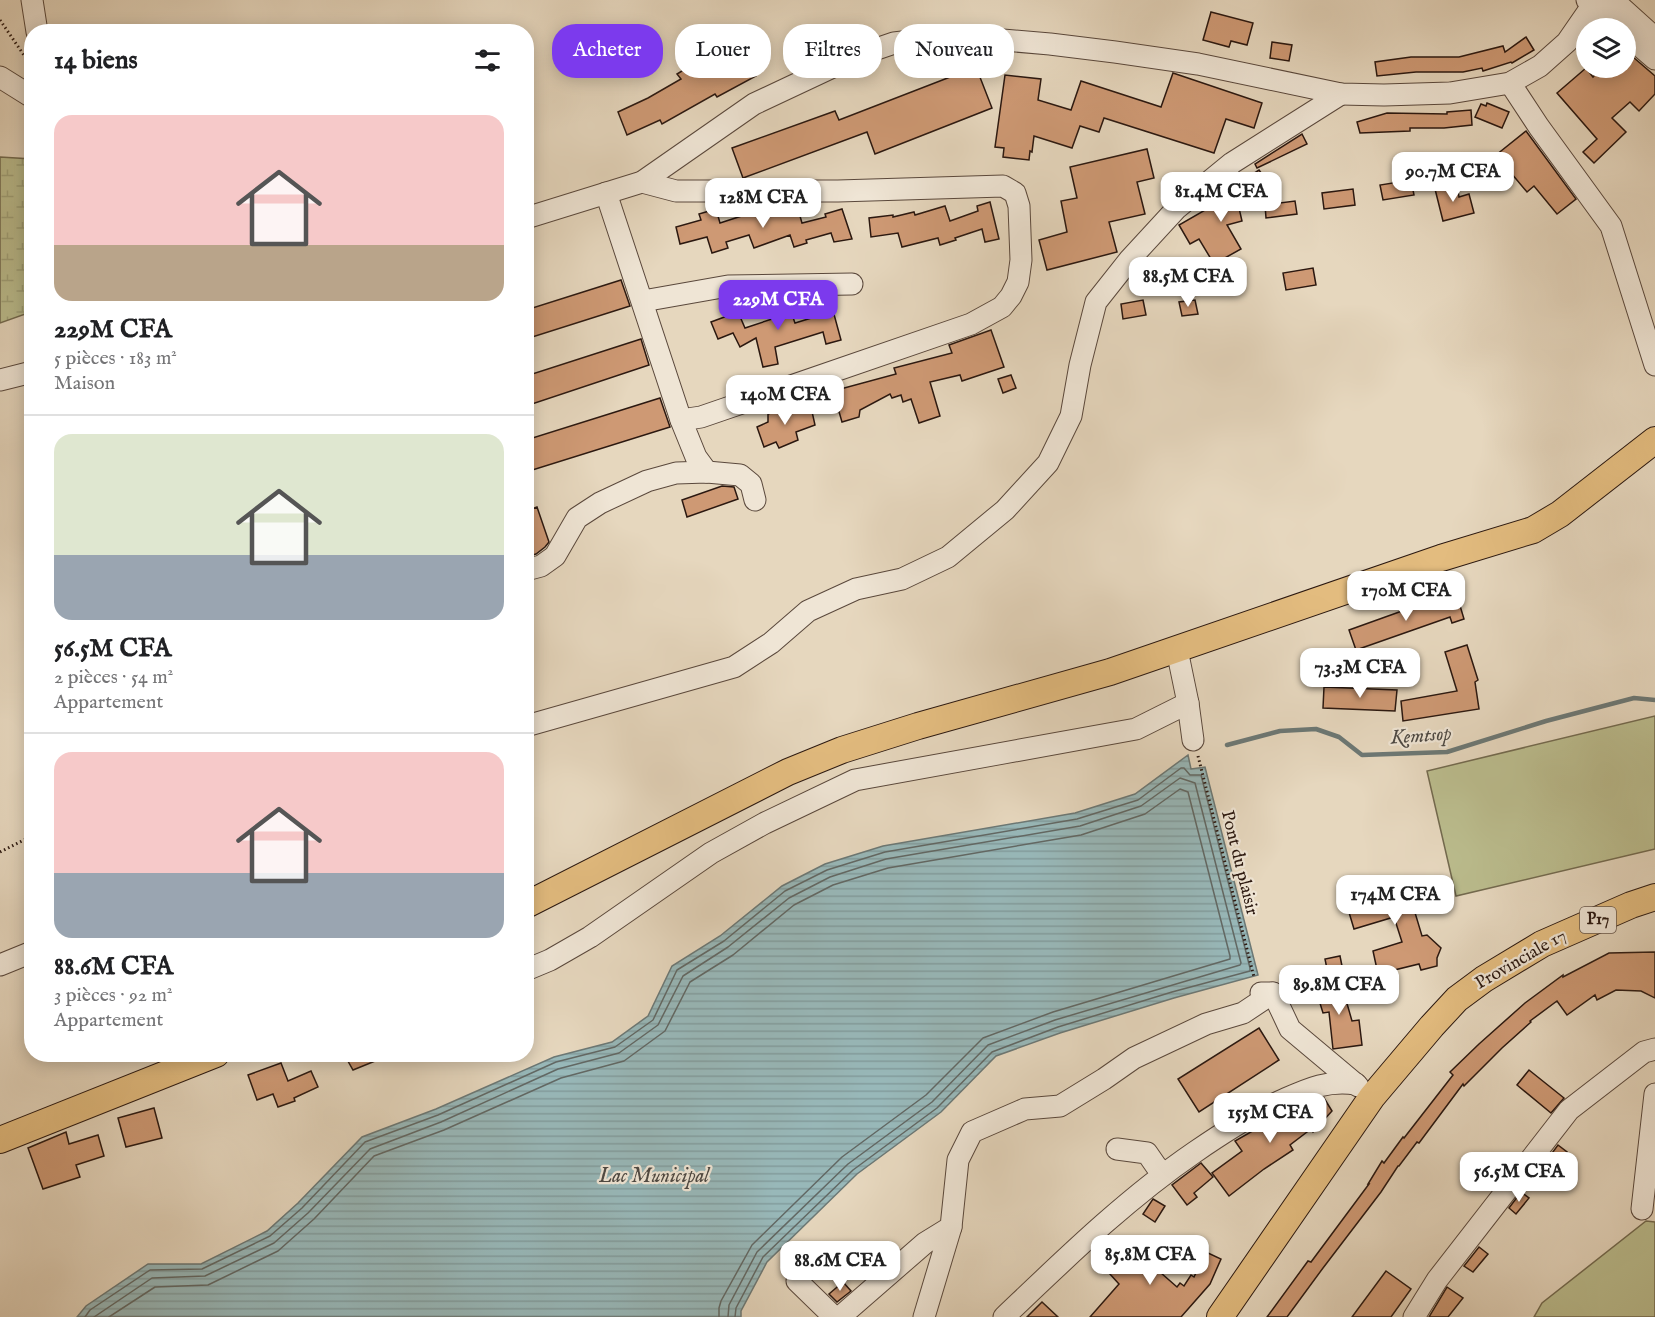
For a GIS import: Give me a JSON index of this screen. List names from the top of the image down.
{
  "streets": {
    "main road": ["P17", "Provinciale 17"],
    "path": ["Pont du plaisir"]
  },
  "water": ["Kemtsop", "Lac Municipal"],
  "page": {
    "chip": [
      "Acheter",
      "Louer",
      "Filtres",
      "Nouveau"
    ],
    "heading": "14 biens",
    "list": [
      {
        "name": "229M CFA",
        "note": "5 pièces · 183 m² · Maison"
      },
      {
        "name": "56.5M CFA",
        "note": "2 pièces · 54 m² · Appartement"
      },
      {
        "name": "88.6M CFA",
        "note": "3 pièces · 92 m² · Appartement"
      }
    ],
    "price": [
      "90.7M CFA",
      "81.4M CFA",
      "128M CFA",
      "88.5M CFA",
      "229M CFA",
      "140M CFA",
      "170M CFA",
      "73.3M CFA",
      "174M CFA",
      "89.8M CFA",
      "155M CFA",
      "56.5M CFA",
      "85.8M CFA",
      "88.6M CFA"
    ]
  }
}
